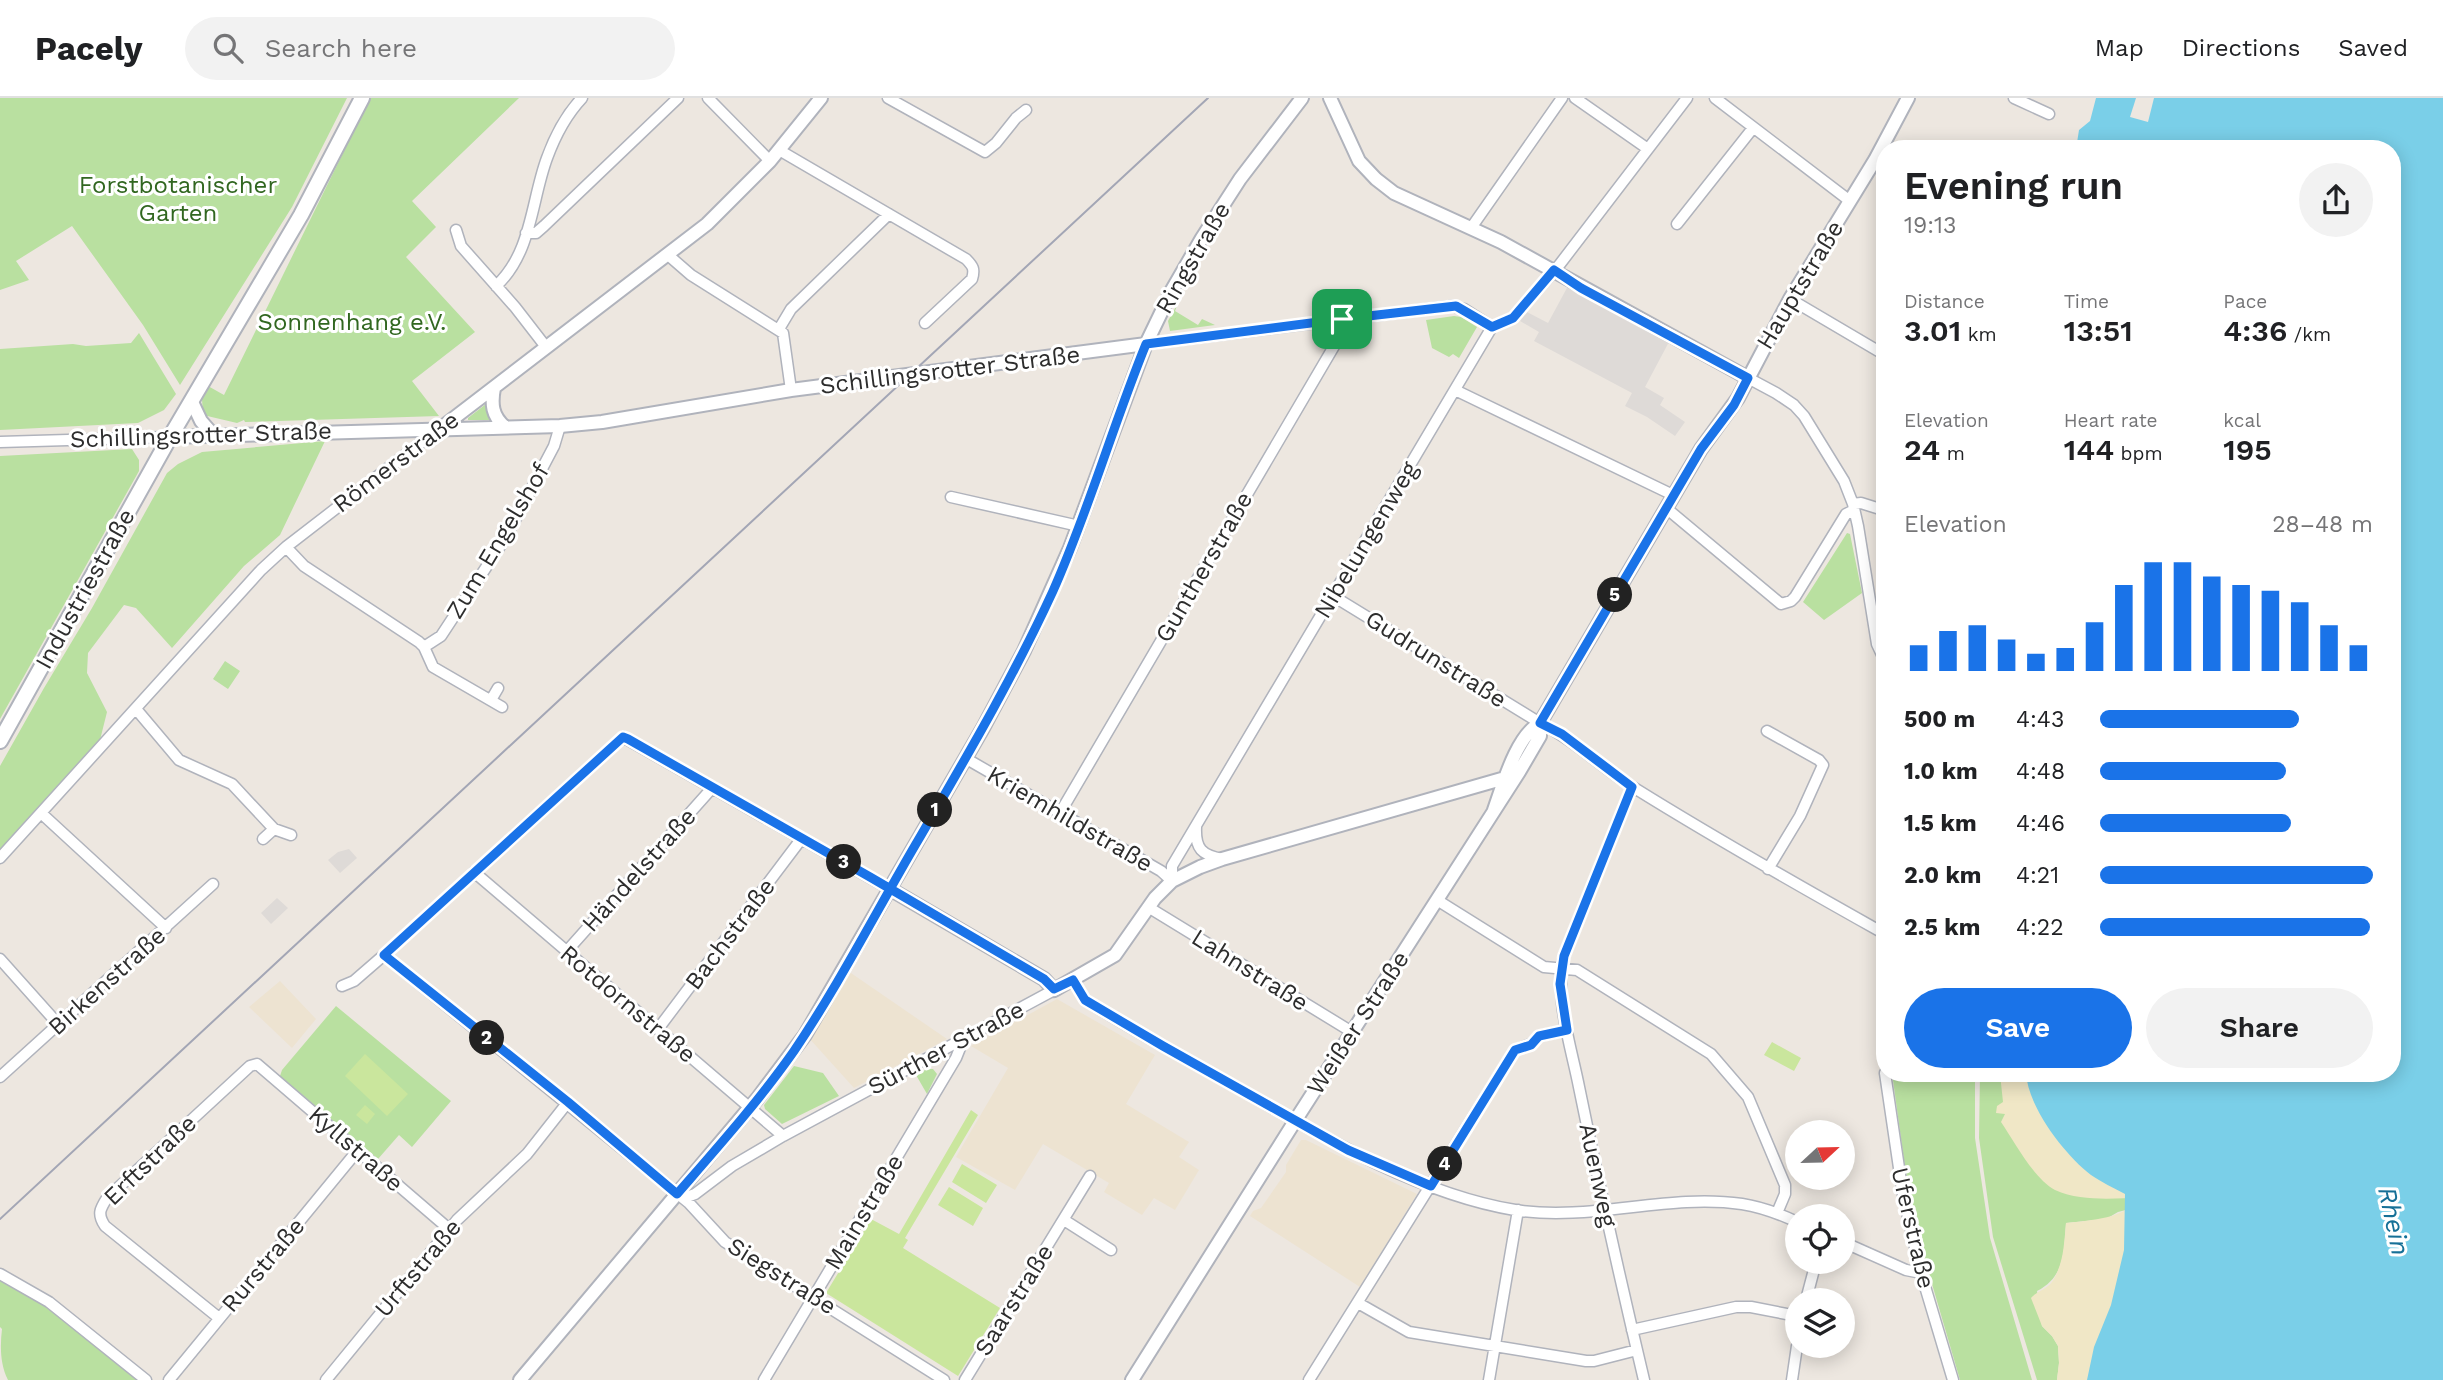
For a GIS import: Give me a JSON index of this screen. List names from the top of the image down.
{
  "streets": {
    "main road": ["Industriestraße"],
    "street": [
      "Ringstraße",
      "Hauptstraße",
      "Schillingsrotter Straße",
      "Römerstraße",
      "Nibelungenweg",
      "Zum Engelshof",
      "Guntherstraße",
      "Gudrunstraße",
      "Kriemhildstraße",
      "Händelstraße",
      "Bachstraße",
      "Lahnstraße",
      "Birkenstraße",
      "Rotdornstraße",
      "Weißer Straße",
      "Sürther Straße",
      "Kyllstraße",
      "Erftstraße",
      "Auenweg",
      "Mainstraße",
      "Uferstraße",
      "Rurstraße",
      "Urftstraße",
      "Siegstraße",
      "Saarstraße"
    ]
  },
  "crossings": [
    ["Ringstraße", "Schillingsrotter Straße"],
    ["Ringstraße", "Kriemhildstraße"],
    ["Ringstraße", "Rotdornstraße"],
    ["Ringstraße", "Sürther Straße"],
    ["Ringstraße", "Siegstraße"],
    ["Hauptstraße", "Gudrunstraße"],
    ["Hauptstraße", "Weißer Straße"],
    ["Hauptstraße", "Sürther Straße"],
    ["Schillingsrotter Straße", "Römerstraße"],
    ["Schillingsrotter Straße", "Nibelungenweg"],
    ["Schillingsrotter Straße", "Zum Engelshof"],
    ["Schillingsrotter Straße", "Guntherstraße"],
    ["Schillingsrotter Straße", "Industriestraße"],
    ["Nibelungenweg", "Gudrunstraße"],
    ["Nibelungenweg", "Kriemhildstraße"],
    ["Nibelungenweg", "Sürther Straße"],
    ["Guntherstraße", "Kriemhildstraße"],
    ["Kriemhildstraße", "Sürther Straße"],
    ["Händelstraße", "Rotdornstraße"],
    ["Bachstraße", "Rotdornstraße"],
    ["Lahnstraße", "Weißer Straße"],
    ["Lahnstraße", "Sürther Straße"],
    ["Rotdornstraße", "Sürther Straße"],
    ["Weißer Straße", "Sürther Straße"],
    ["Sürther Straße", "Mainstraße"],
    ["Sürther Straße", "Siegstraße"],
    ["Kyllstraße", "Erftstraße"],
    ["Kyllstraße", "Rurstraße"],
    ["Kyllstraße", "Urftstraße"],
    ["Erftstraße", "Rurstraße"],
    ["Mainstraße", "Siegstraße"],
    ["Urftstraße", "Siegstraße"]
  ],
  "water": ["Rhein"],
  "parks": ["Forstbotanischer Garten", "Sonnenhang e.V."],
  "north": "right",
  "page": {
    "header": "Pacely",
    "search": "Search here",
    "nav": ["Map", "Directions", "Saved"],
    "heading": ["Evening run", "19:13"],
    "stats": [
      ["Distance", "3.01 km"],
      ["Time", "13:51"],
      ["Pace", "4:36 /km"],
      ["Elevation", "24 m"],
      ["Heart rate", "144 bpm"],
      ["kcal", "195"]
    ],
    "chart": ["Elevation", "28–48 m"],
    "pins": [
      "5",
      "1",
      "3",
      "2",
      "4"
    ],
    "list": [
      {
        "name": "500 m",
        "note": "4:43"
      },
      {
        "name": "1.0 km",
        "note": "4:48"
      },
      {
        "name": "1.5 km",
        "note": "4:46"
      },
      {
        "name": "2.0 km",
        "note": "4:21"
      },
      {
        "name": "2.5 km",
        "note": "4:22"
      }
    ],
    "buttons": ["Save", "Share"]
  }
}
